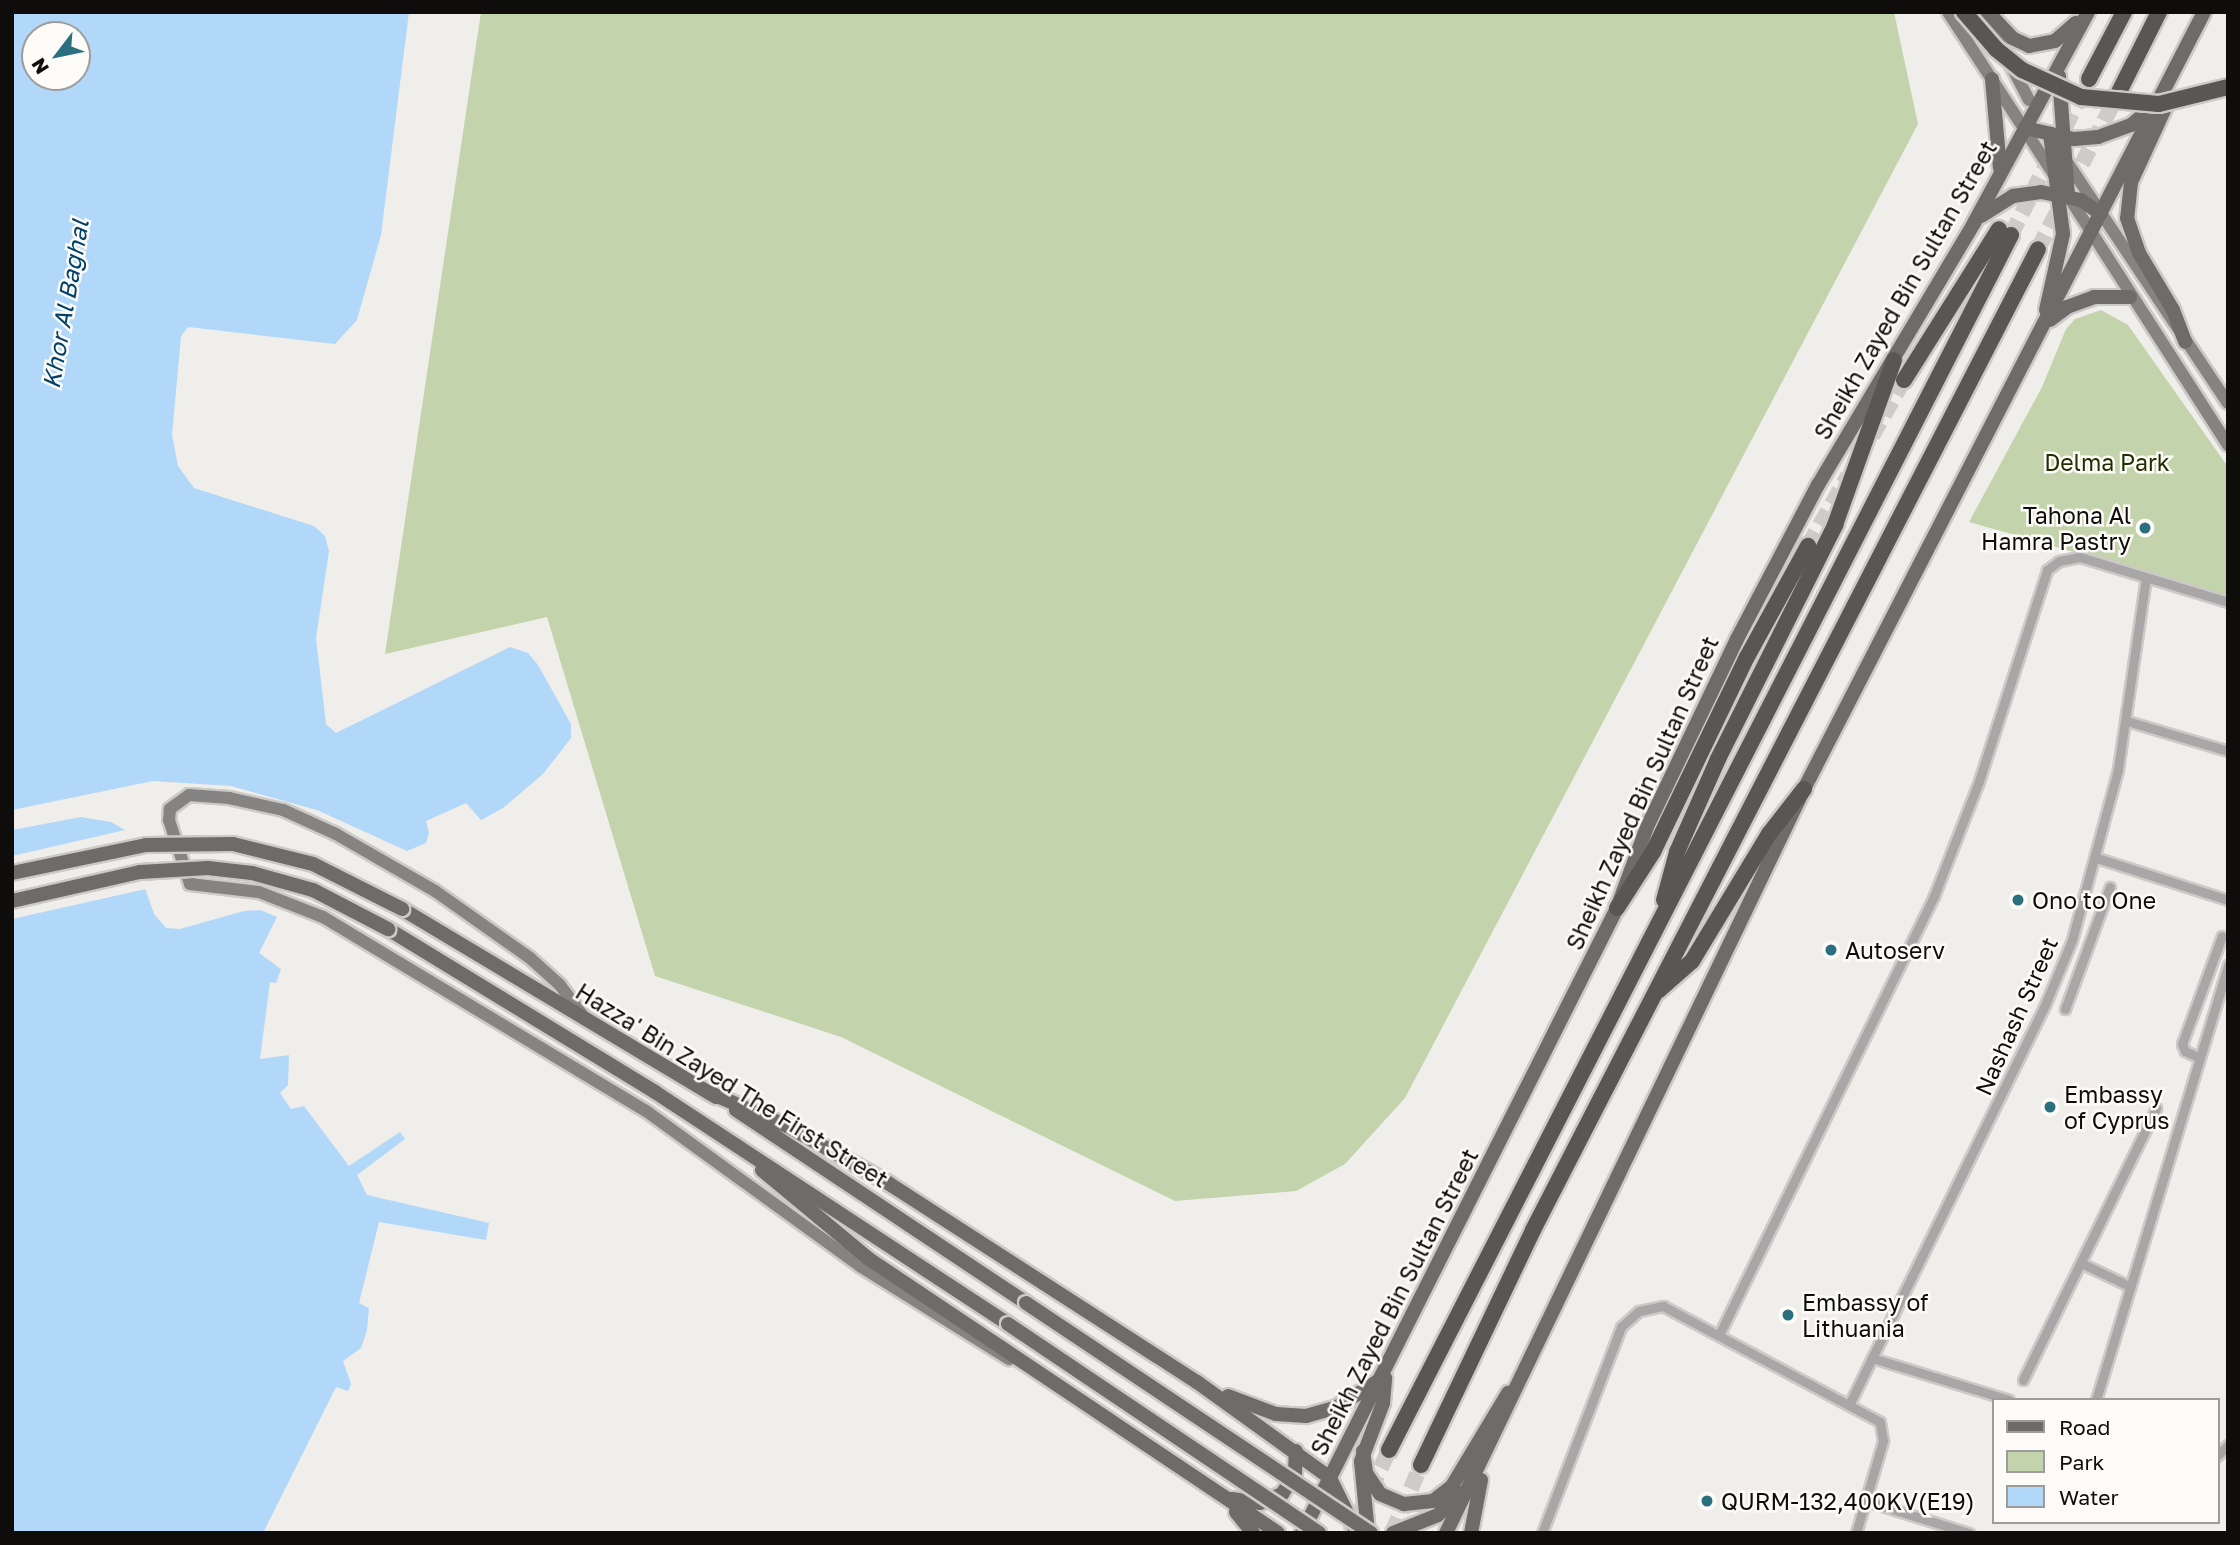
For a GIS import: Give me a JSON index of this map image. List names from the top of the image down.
{
  "streets": {
    "main road": ["Sheikh Zayed Bin Sultan Street", "Hazza' Bin Zayed The First Street"],
    "street": ["Nashash Street"]
  },
  "water": ["Khor Al Baghal"],
  "parks": ["Delma Park"],
  "places": [
    "Tahona Al Hamra Pastry",
    "Ono to One",
    "Autoserv",
    "Embassy of Cyprus",
    "Embassy of Lithuania",
    "QURM-132,400KV(E19)"
  ],
  "legend": ["Road", "Park", "Water"],
  "north": "bottom left"
}
